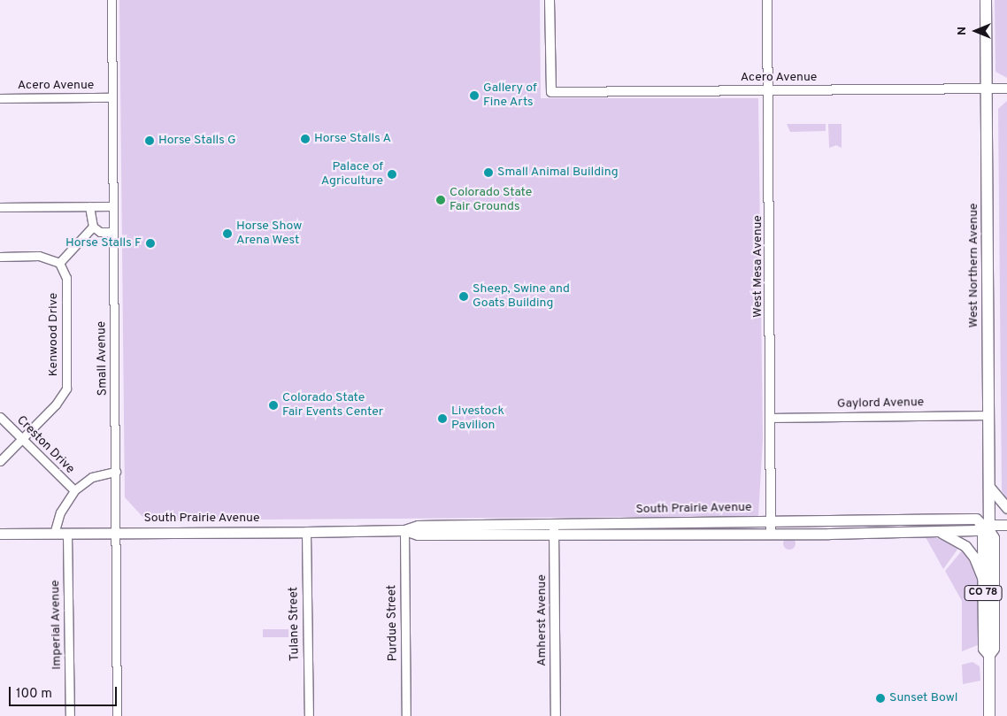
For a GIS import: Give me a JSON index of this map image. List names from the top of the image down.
{
  "streets": {
    "main road": ["West Northern Avenue", "South Prairie Avenue", "CO 78"],
    "street": [
      "Acero Avenue",
      "West Mesa Avenue",
      "Kenwood Drive",
      "Small Avenue",
      "Gaylord Avenue",
      "Creston Drive",
      "Amherst Avenue",
      "Purdue Street",
      "Tulane Street",
      "Imperial Avenue"
    ]
  },
  "crossings": [
    ["Acero Avenue", "West Northern Avenue"],
    ["Acero Avenue", "West Mesa Avenue"],
    ["Acero Avenue", "Small Avenue"],
    ["West Northern Avenue", "Gaylord Avenue"],
    ["West Northern Avenue", "South Prairie Avenue"],
    ["West Mesa Avenue", "Gaylord Avenue"],
    ["West Mesa Avenue", "South Prairie Avenue"],
    ["Kenwood Drive", "Creston Drive"],
    ["Small Avenue", "South Prairie Avenue"],
    ["South Prairie Avenue", "Amherst Avenue"],
    ["South Prairie Avenue", "Purdue Street"],
    ["South Prairie Avenue", "Tulane Street"],
    ["South Prairie Avenue", "Imperial Avenue"]
  ],
  "places": [
    "Gallery of Fine Arts",
    "Horse Stalls A",
    "Horse Stalls G",
    "Small Animal Building",
    "Palace of Agriculture",
    "Colorado State Fair Grounds",
    "Horse Show Arena West",
    "Horse Stalls F",
    "Sheep, Swine and Goats Building",
    "Colorado State Fair Events Center",
    "Livestock Pavilion",
    "Sunset Bowl"
  ],
  "scale_bar": "100 m",
  "north": "left"
}
